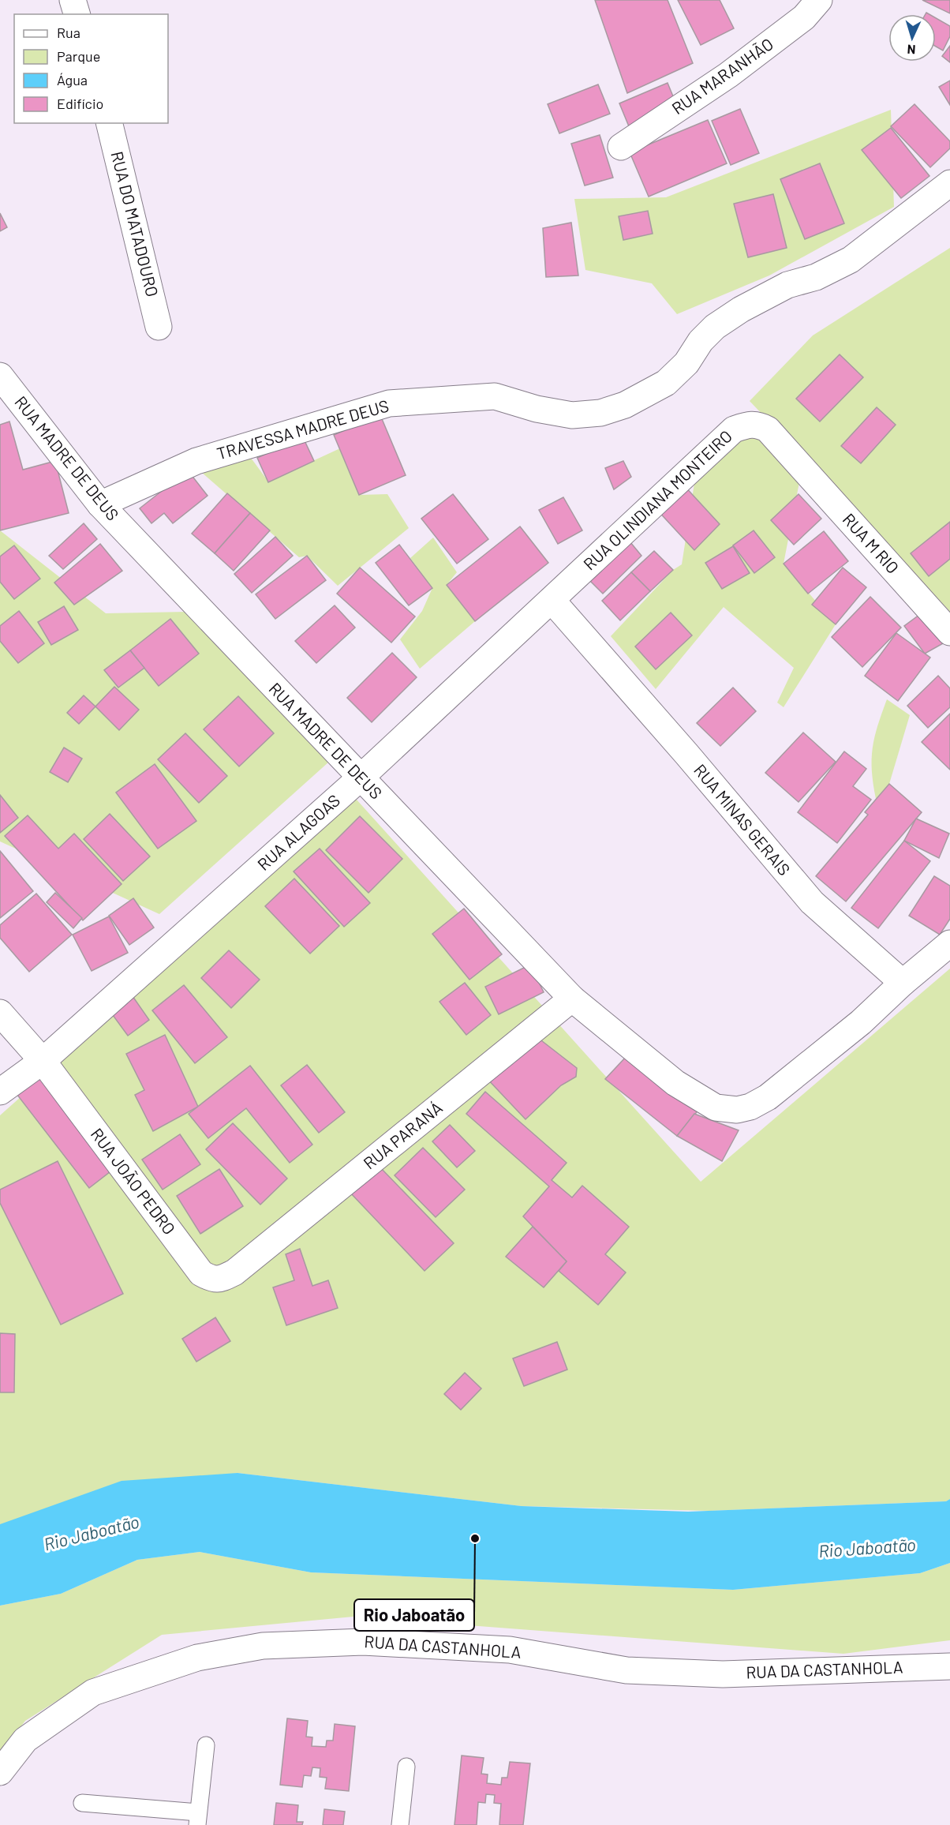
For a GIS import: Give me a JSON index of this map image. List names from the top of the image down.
{
  "streets": {
    "street": [
      "RUA MARANHÃO",
      "RUA DO MATADOURO",
      "TRAVESSA MADRE DEUS",
      "RUA MADRE DE DEUS",
      "RUA OLINDIANA MONTEIRO",
      "RUA M RIO",
      "RUA MINAS GERAIS",
      "RUA ALAGOAS",
      "RUA PARANÁ",
      "RUA JOÃO PEDRO",
      "RUA DA CASTANHOLA"
    ]
  },
  "crossings": [
    ["TRAVESSA MADRE DEUS", "RUA MADRE DE DEUS"],
    ["RUA MADRE DE DEUS", "RUA MINAS GERAIS"],
    ["RUA MADRE DE DEUS", "RUA ALAGOAS"],
    ["RUA MADRE DE DEUS", "RUA PARANÁ"],
    ["RUA OLINDIANA MONTEIRO", "RUA M RIO"],
    ["RUA OLINDIANA MONTEIRO", "RUA MINAS GERAIS"],
    ["RUA OLINDIANA MONTEIRO", "RUA ALAGOAS"],
    ["RUA MINAS GERAIS", "RUA ALAGOAS"],
    ["RUA ALAGOAS", "RUA JOÃO PEDRO"],
    ["RUA PARANÁ", "RUA JOÃO PEDRO"]
  ],
  "water": ["Rio Jaboatão"],
  "places": ["Rio Jaboatão"],
  "legend": [
    "Rua",
    "Parque",
    "Água",
    "Edifício"
  ],
  "north": "bottom"
}
